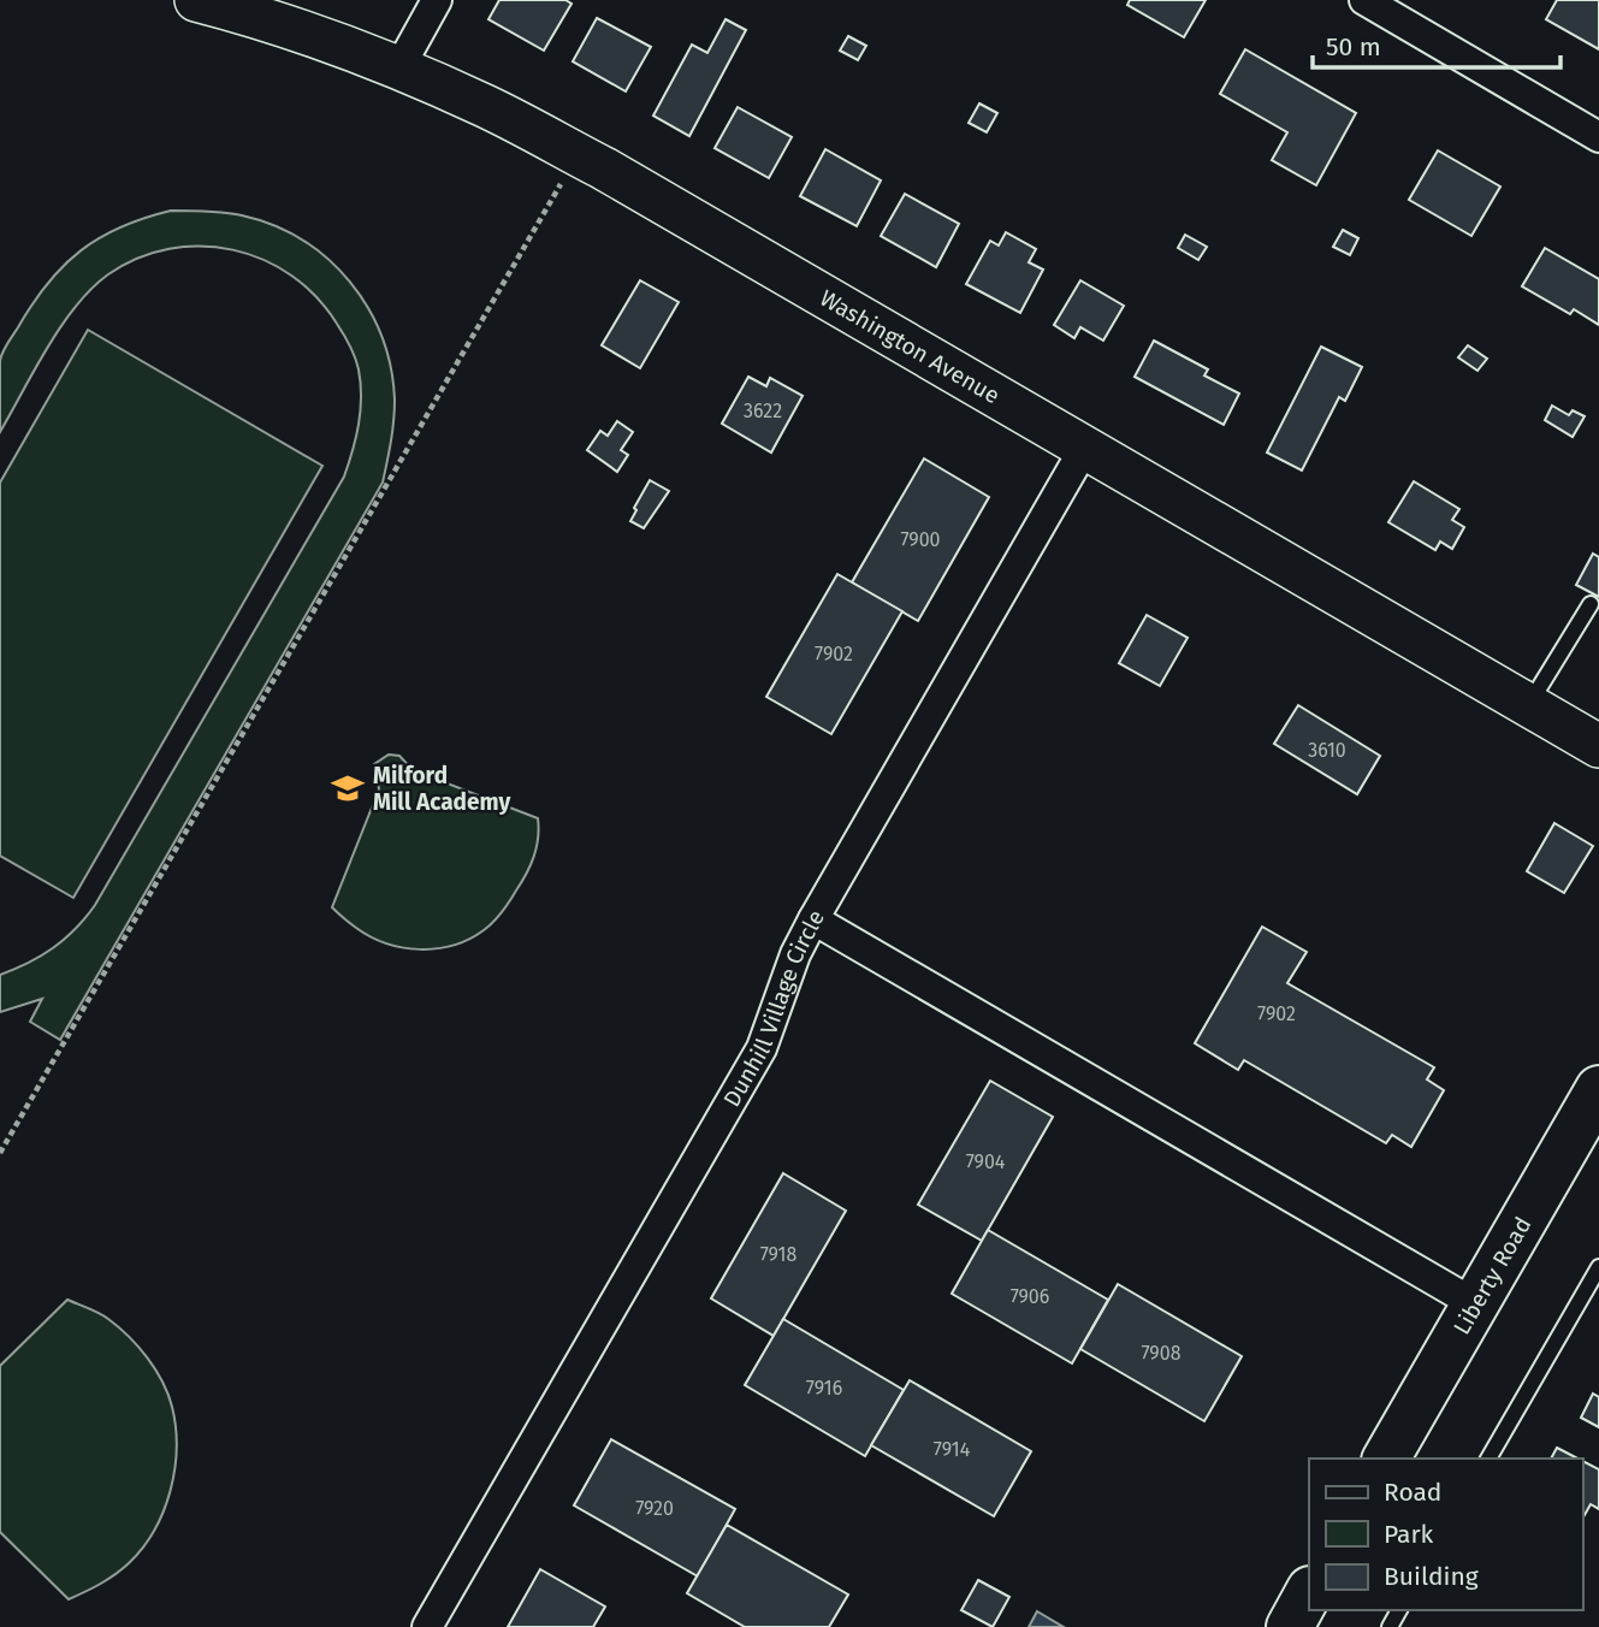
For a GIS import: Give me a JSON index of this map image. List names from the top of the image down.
{
  "streets": {
    "main road": ["Washington Avenue", "Liberty Road"],
    "street": ["Dunhill Village Circle"]
  },
  "crossings": [
    ["Dunhill Village Circle", "Liberty Road"]
  ],
  "places": {
    "school or university": ["Milford Mill Academy"]
  },
  "house_numbers": [
    "3622",
    "7900",
    "7902",
    "3610",
    "7902",
    "7904",
    "7918",
    "7906",
    "7908",
    "7916",
    "7914",
    "7920"
  ],
  "legend": ["Road", "Park", "Building"],
  "scale_bar": "50 m"
}
